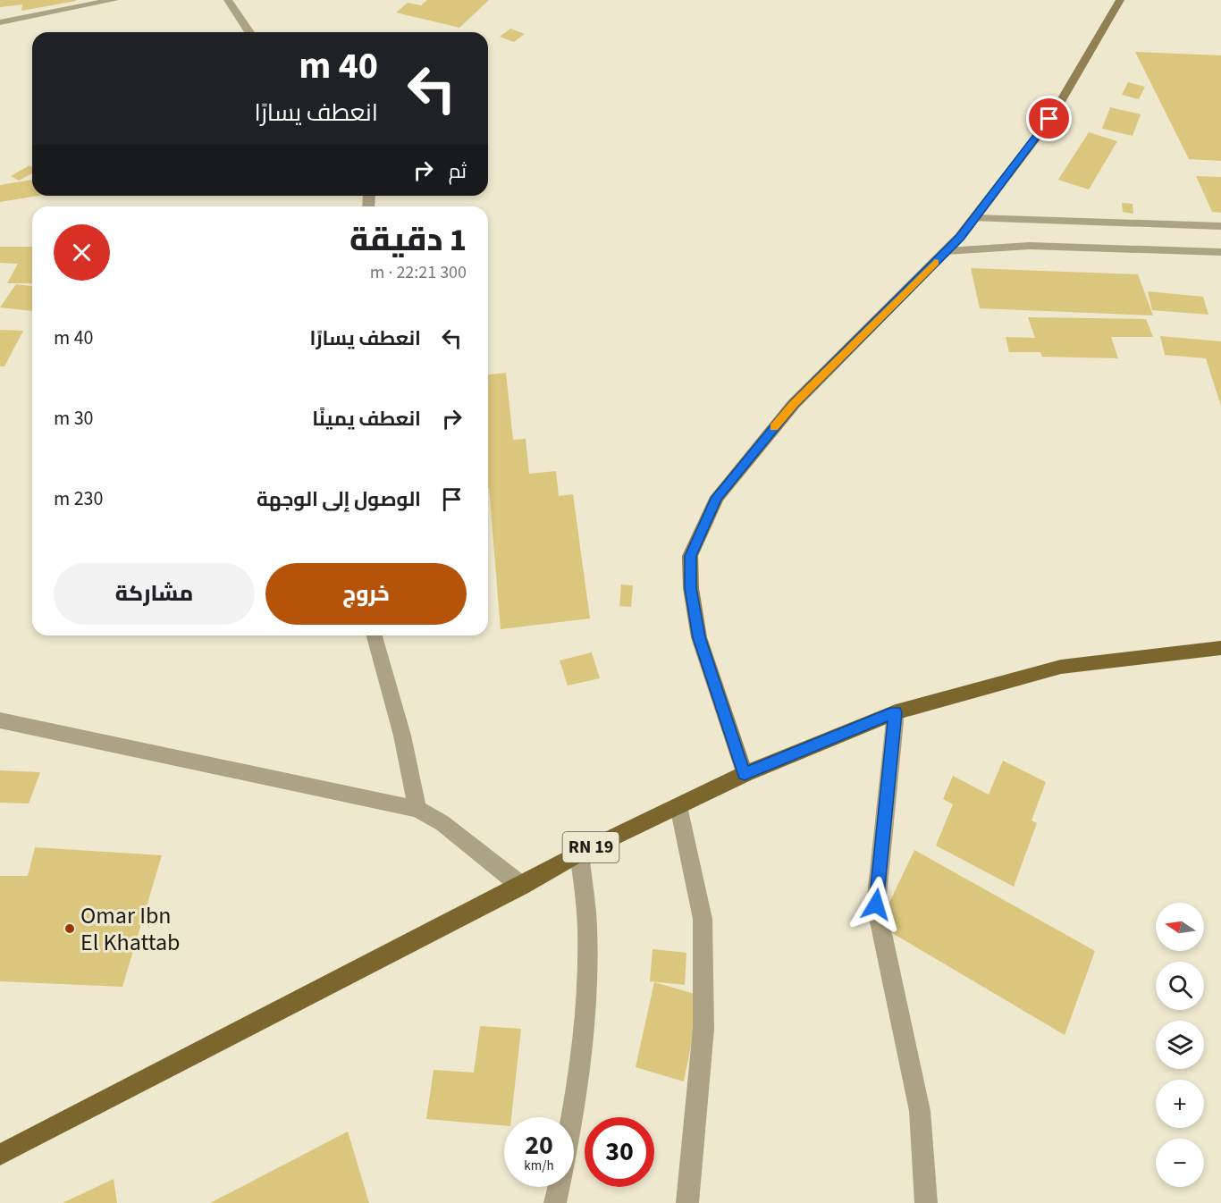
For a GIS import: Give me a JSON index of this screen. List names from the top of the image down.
{
  "streets": {
    "main road": ["RN 19"]
  },
  "places": ["Omar Ibn El Khattab"],
  "north": "left",
  "page": {
    "turn": ["40 m", "انعطف يسارًا"],
    "then": "ثم",
    "heading": ["1 دقيقة", "300 m · 22:21"],
    "list": [
      {
        "name": "انعطف يسارًا",
        "value": "40 m"
      },
      {
        "name": "انعطف يمينًا",
        "value": "30 m"
      },
      {
        "name": "الوصول إلى الوجهة",
        "value": "230 m"
      }
    ],
    "buttons": ["خروج", "مشاركة"],
    "map_buttons": ["+", "−"],
    "speed": "20 km/h",
    "limit": "30"
  }
}
